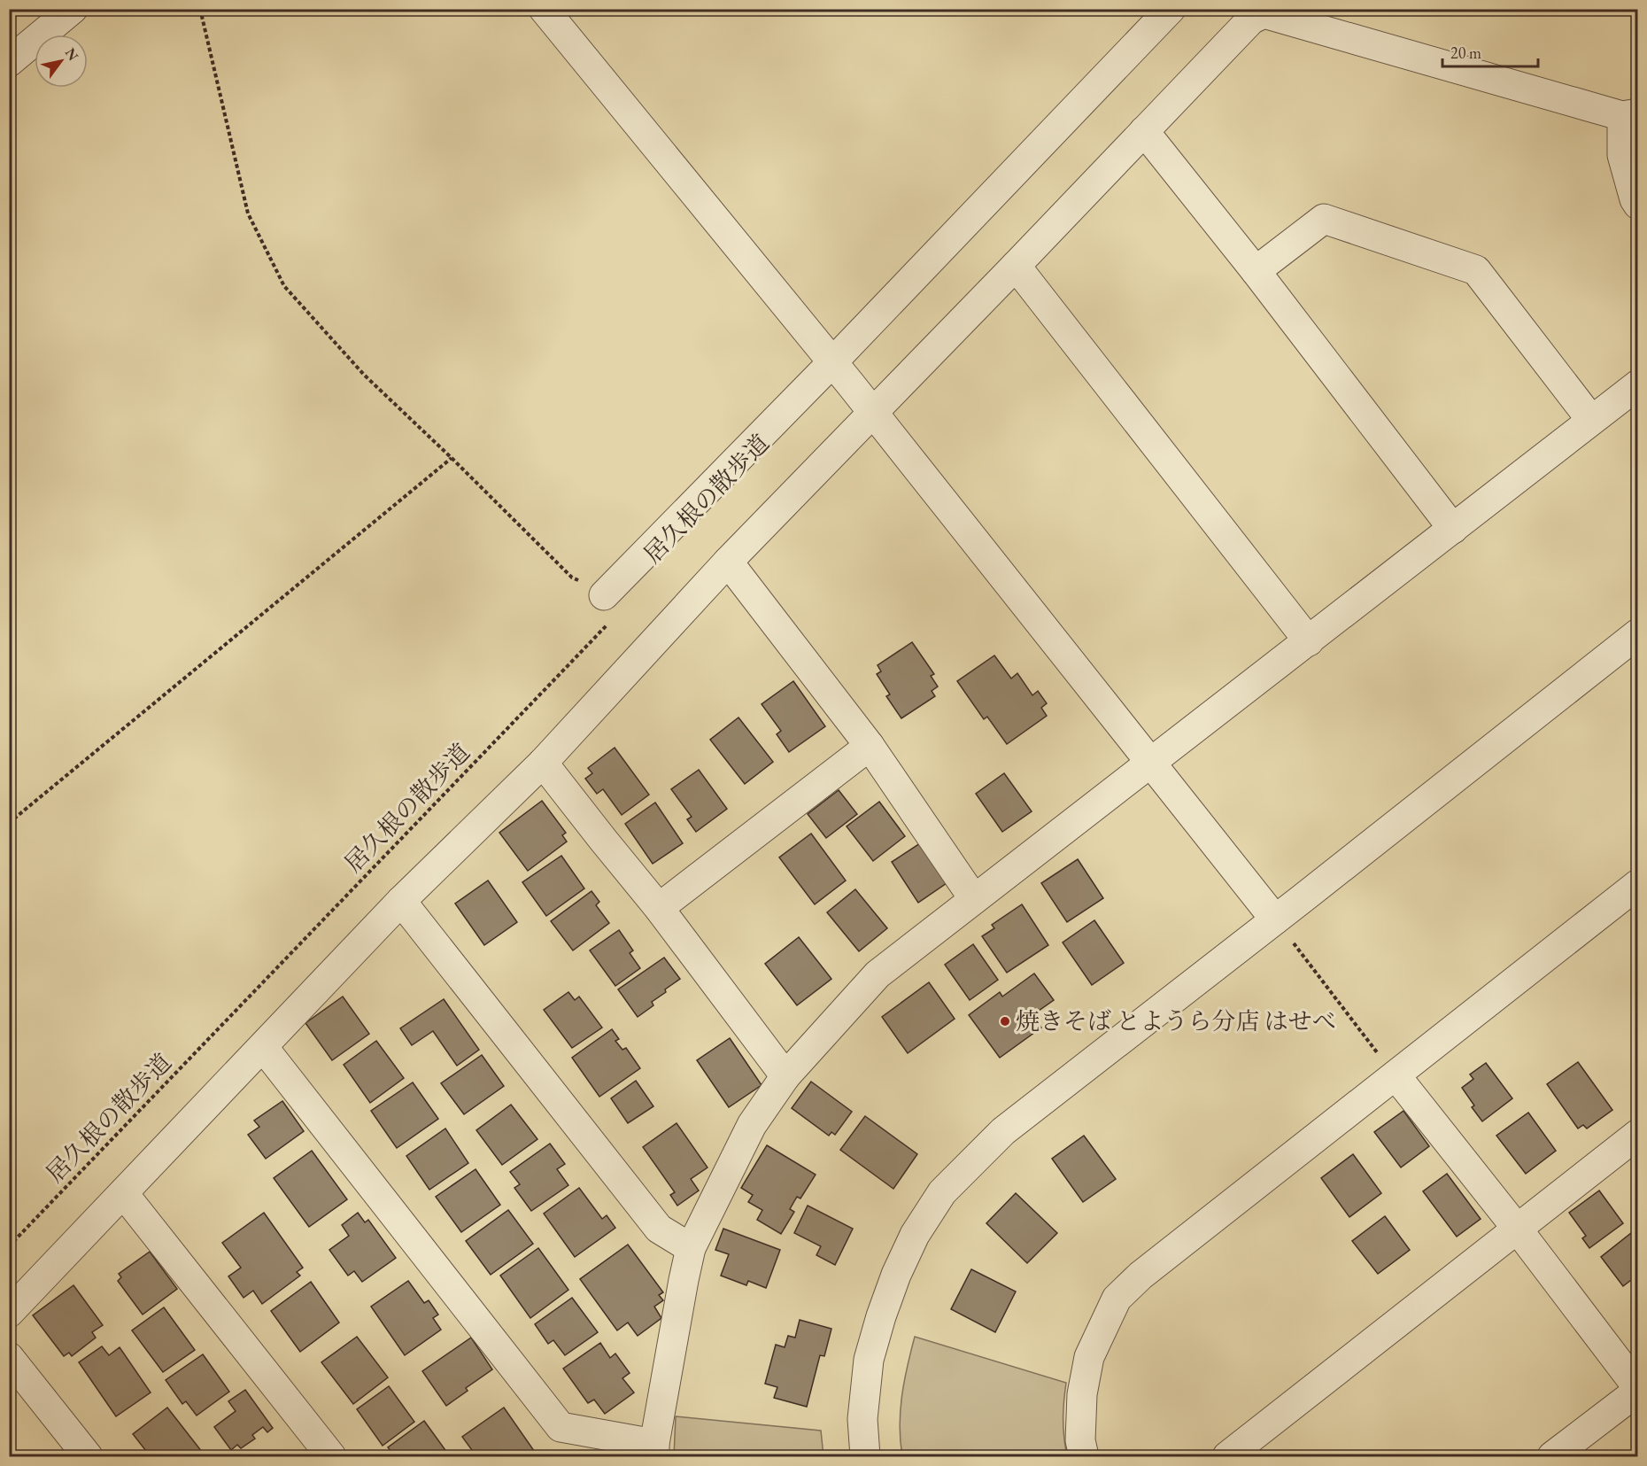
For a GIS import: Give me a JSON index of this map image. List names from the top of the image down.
{
  "streets": {
    "path": ["居久根の散歩道"]
  },
  "places": ["焼きそば とようら分店 はせべ"],
  "scale_bar": "20 m",
  "north": "top right"
}
